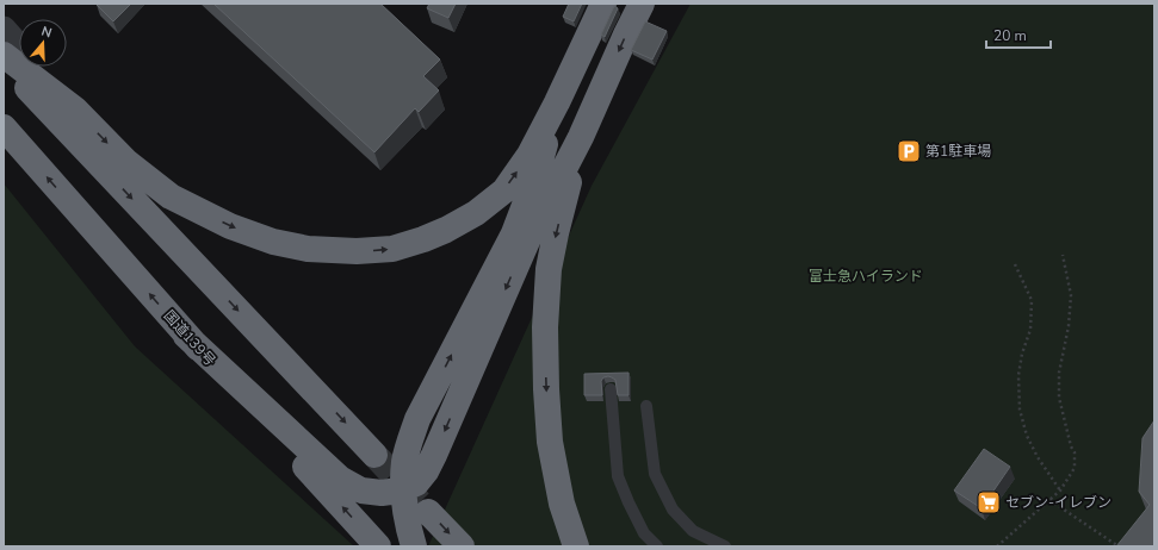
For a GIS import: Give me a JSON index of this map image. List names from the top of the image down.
{
  "streets": {
    "highway": ["国道139号"]
  },
  "parks": ["富士急ハイランド"],
  "places": {
    "parking": ["第1駐車場"],
    "supermarket": ["セブン-イレブン"]
  },
  "scale_bar": "20 m",
  "north": "top"
}
